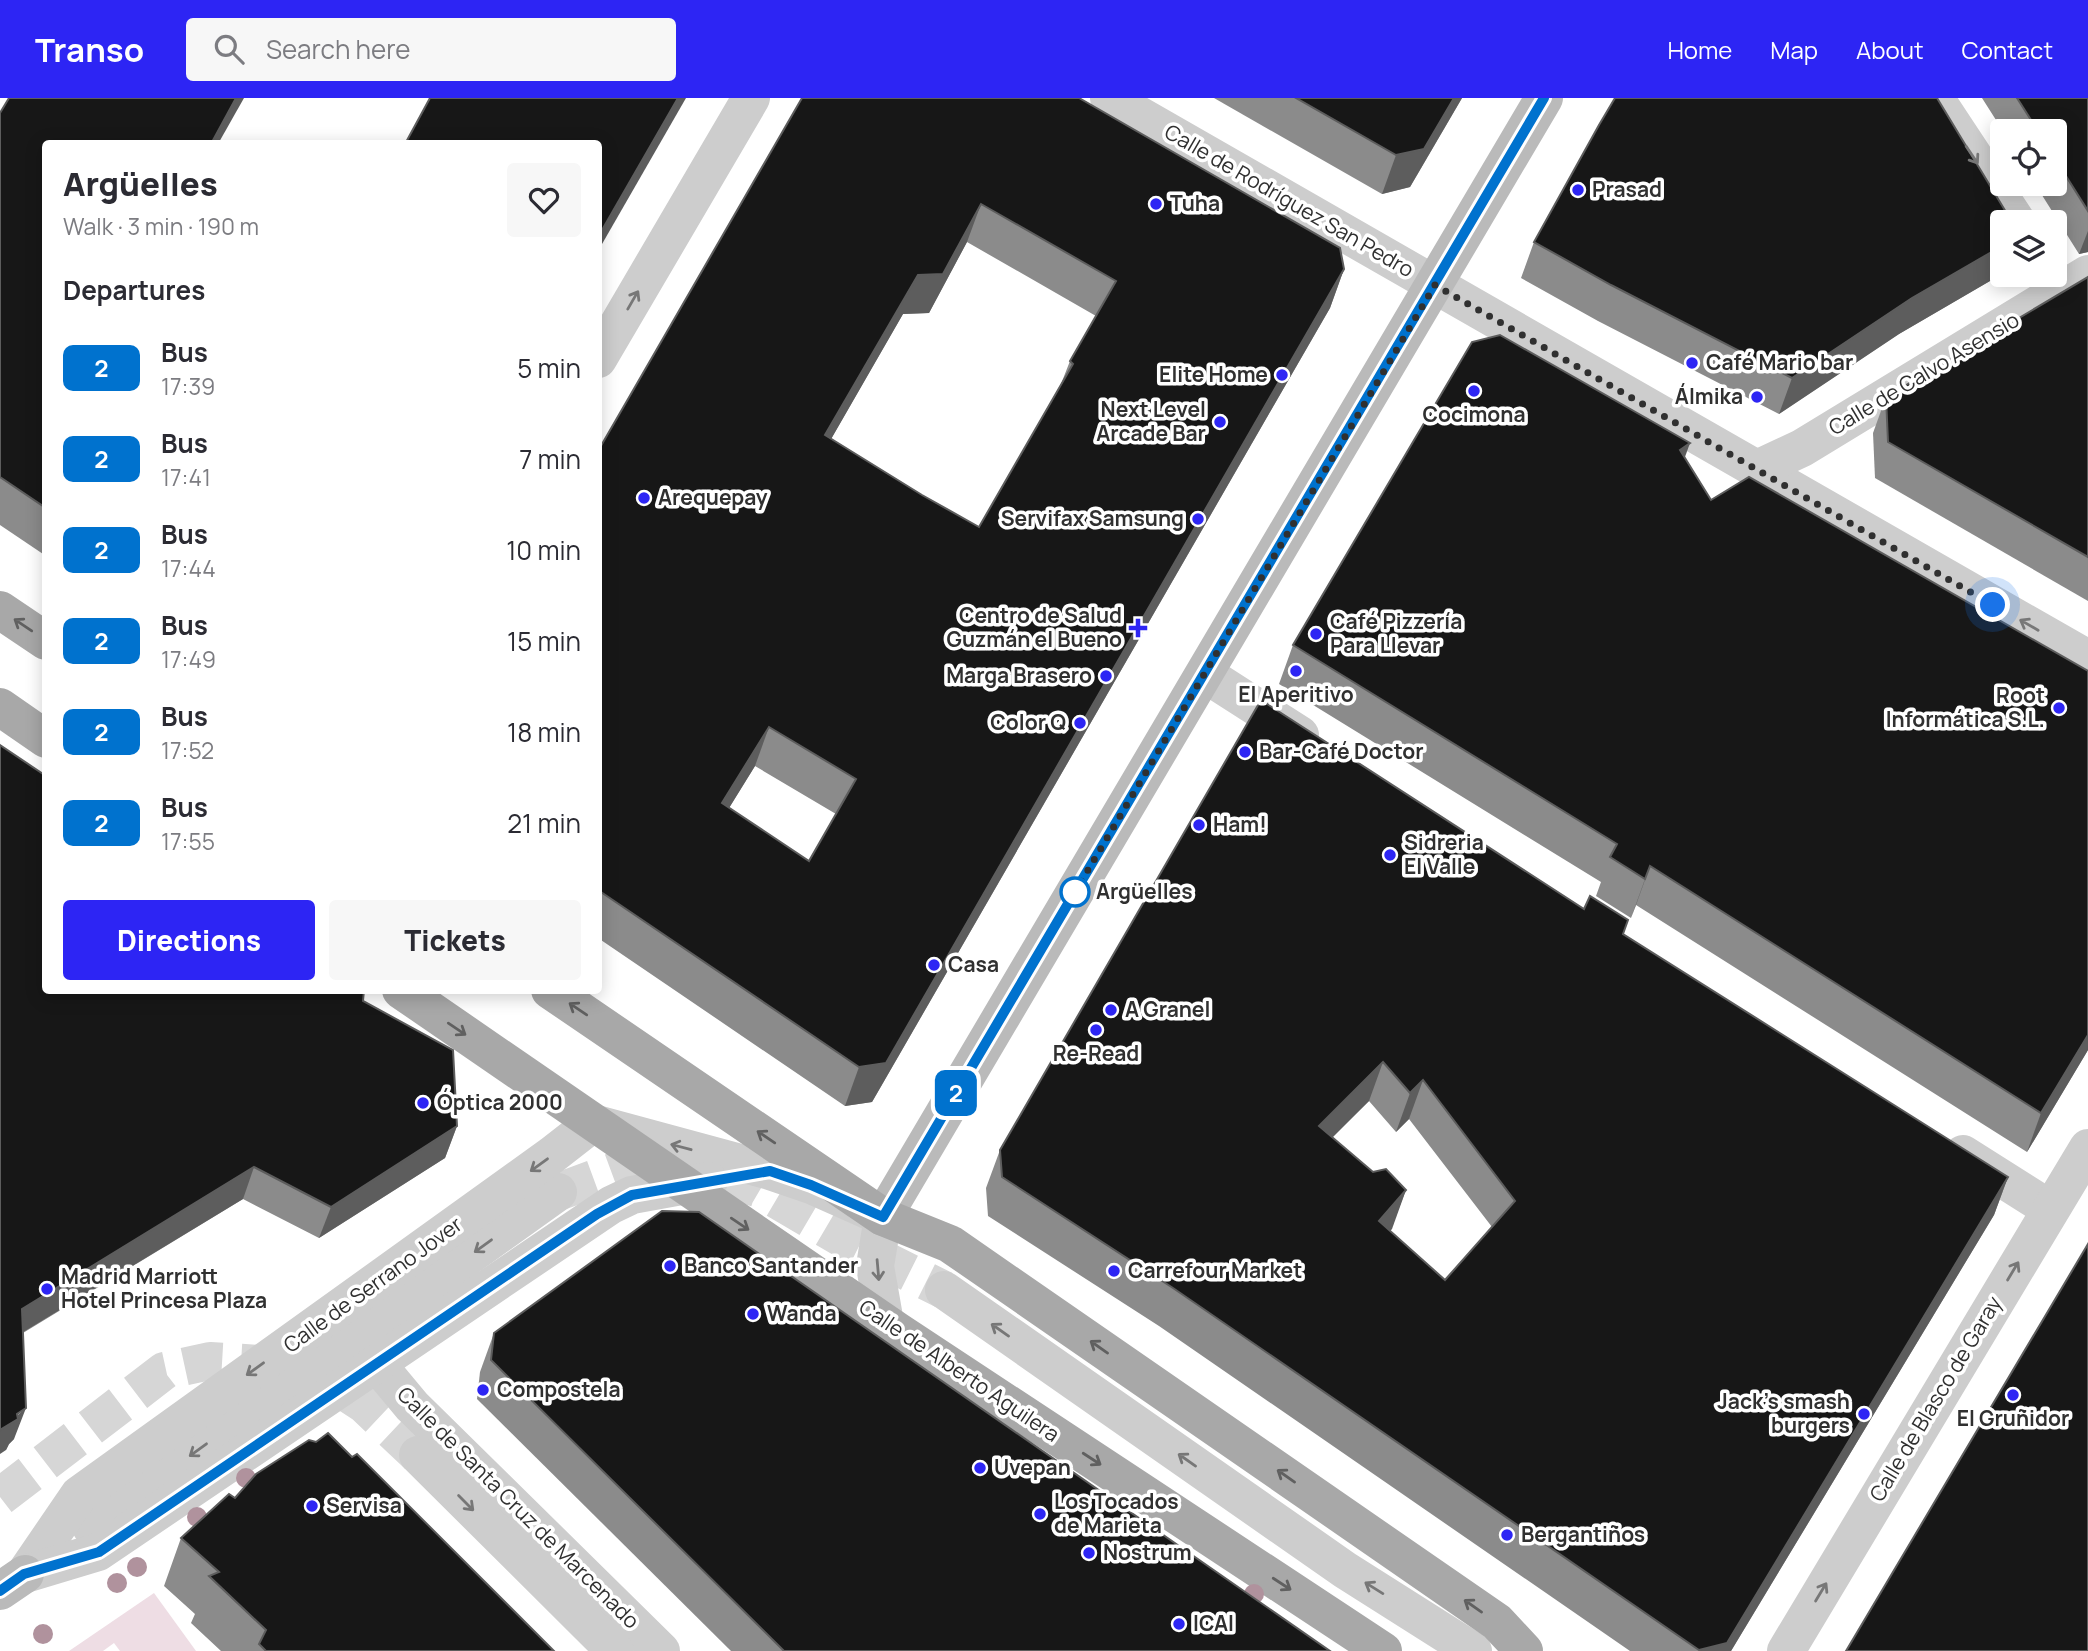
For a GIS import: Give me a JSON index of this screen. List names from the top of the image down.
{
  "streets": {
    "main road": ["Calle de Alberto Aguilera"],
    "street": [
      "Calle de Rodríguez San Pedro",
      "Calle de Calvo Asensio",
      "Calle de Serrano Jover",
      "Calle de Blasco de Garay",
      "Calle de Santa Cruz de Marcenado"
    ]
  },
  "crossings": [
    ["Calle de Rodríguez San Pedro", "Calle de Calvo Asensio"],
    ["Calle de Serrano Jover", "Calle de Alberto Aguilera"]
  ],
  "one_way": ["Calle de Blasco de Garay"],
  "places": {
    "other": [
      "Prasad",
      "Tuha",
      "Café Mario bar",
      "Elite Home",
      "Cocimona",
      "Álmika",
      "Next Level Arcade Bar",
      "Arequepay",
      "Servifax Samsung",
      "Café Pizzería Para Llevar",
      "El Aperitivo",
      "Marga Brasero",
      "Root Informática S.L.",
      "Color Q",
      "Bar-Café Doctor",
      "Ham!",
      "Sidreria El Valle",
      "Argüelles",
      "Casa",
      "A Granel",
      "Re-Read",
      "Óptica 2000",
      "Banco Santander",
      "Carrefour Market",
      "Madrid Marriott Hotel Princesa Plaza",
      "Wanda",
      "Compostela",
      "El Gruñidor",
      "Jack's smash burgers",
      "Uvepan",
      "Servisa",
      "Los Tocados de Marieta",
      "Bergantiños",
      "Nostrum",
      "ICAI"
    ],
    "health": ["Centro de Salud Guzmán el Bueno"]
  },
  "lines": ["bus line 2"],
  "page": {
    "header": "Transo",
    "search": "Search here",
    "nav": [
      "Home",
      "Map",
      "About",
      "Contact"
    ],
    "on_map": "2",
    "heading": [
      ["Argüelles", "Walk · 3 min · 190 m"],
      "Departures"
    ],
    "list": [
      {
        "mark": "2",
        "name": "Bus",
        "note": "17:39",
        "value": "5 min"
      },
      {
        "mark": "2",
        "name": "Bus",
        "note": "17:41",
        "value": "7 min"
      },
      {
        "mark": "2",
        "name": "Bus",
        "note": "17:44",
        "value": "10 min"
      },
      {
        "mark": "2",
        "name": "Bus",
        "note": "17:49",
        "value": "15 min"
      },
      {
        "mark": "2",
        "name": "Bus",
        "note": "17:52",
        "value": "18 min"
      },
      {
        "mark": "2",
        "name": "Bus",
        "note": "17:55",
        "value": "21 min"
      }
    ],
    "buttons": ["Directions", "Tickets"]
  }
}
